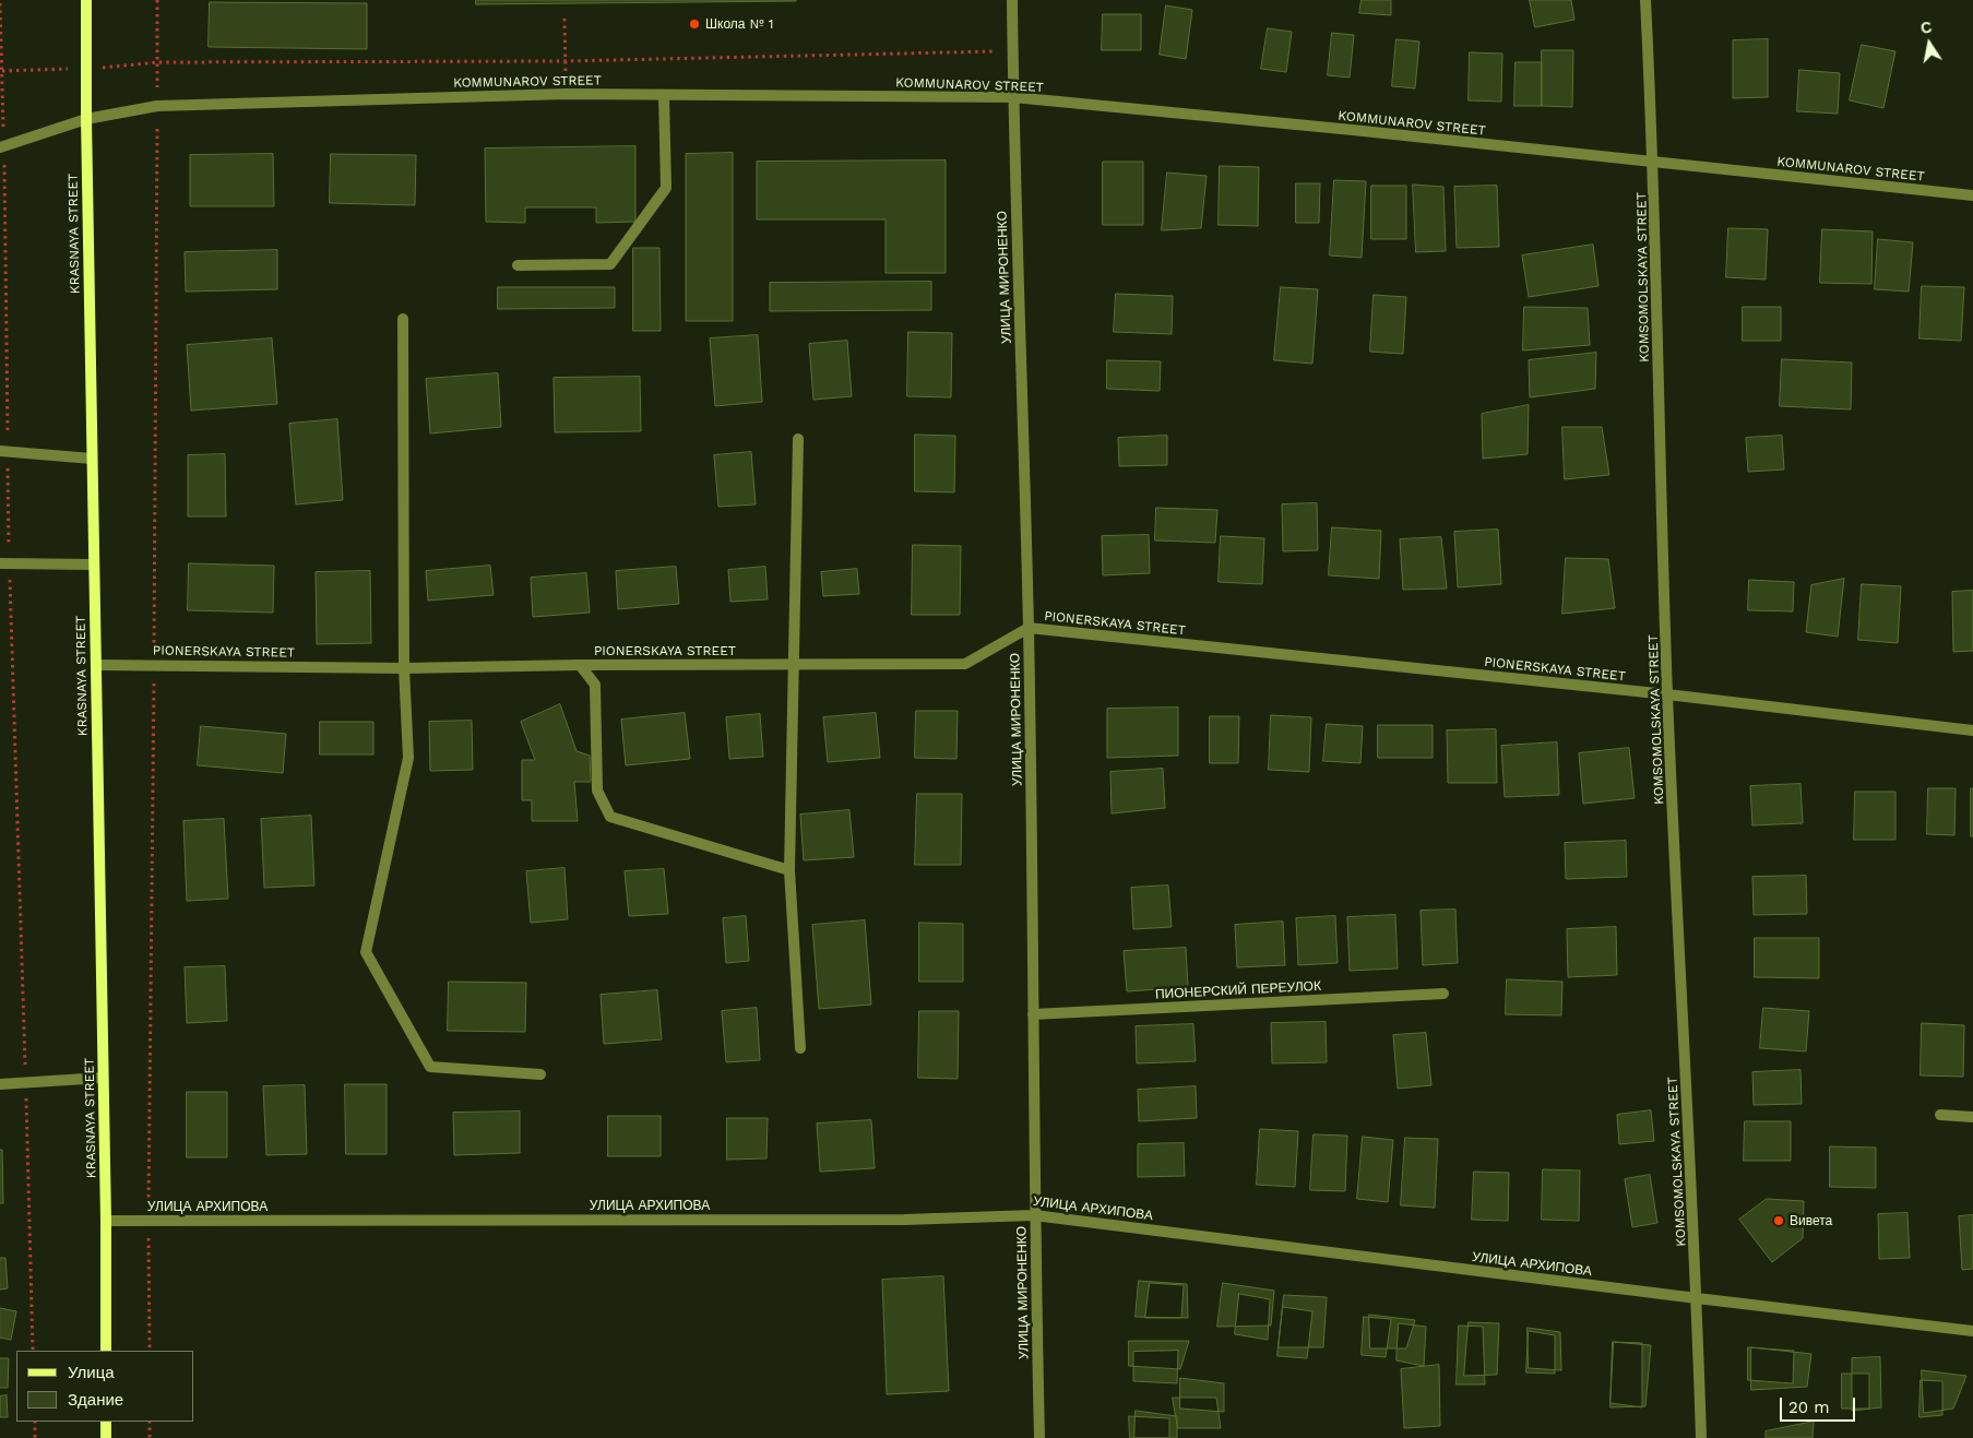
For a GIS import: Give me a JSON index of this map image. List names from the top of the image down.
{
  "streets": {
    "main road": ["KRASNAYA STREET"],
    "street": [
      "KOMMUNAROV STREET",
      "УЛИЦА МИРОНЕНКО",
      "KOMSOMOLSKAYA STREET",
      "PIONERSKAYA STREET",
      "ПИОНЕРСКИЙ ПЕРЕУЛОК",
      "УЛИЦА АРХИПОВА"
    ]
  },
  "crossings": [
    ["KOMMUNAROV STREET", "KRASNAYA STREET"],
    ["KOMMUNAROV STREET", "УЛИЦА МИРОНЕНКО"],
    ["KOMMUNAROV STREET", "KOMSOMOLSKAYA STREET"],
    ["KRASNAYA STREET", "PIONERSKAYA STREET"],
    ["KRASNAYA STREET", "УЛИЦА АРХИПОВА"],
    ["УЛИЦА МИРОНЕНКО", "PIONERSKAYA STREET"],
    ["УЛИЦА МИРОНЕНКО", "ПИОНЕРСКИЙ ПЕРЕУЛОК"],
    ["УЛИЦА МИРОНЕНКО", "УЛИЦА АРХИПОВА"],
    ["KOMSOMOLSKAYA STREET", "PIONERSKAYA STREET"],
    ["KOMSOMOLSKAYA STREET", "УЛИЦА АРХИПОВА"]
  ],
  "places": ["Школа № 1", "Вивета"],
  "legend": ["Улица", "Здание"],
  "scale_bar": "20 m",
  "north": "top"
}
